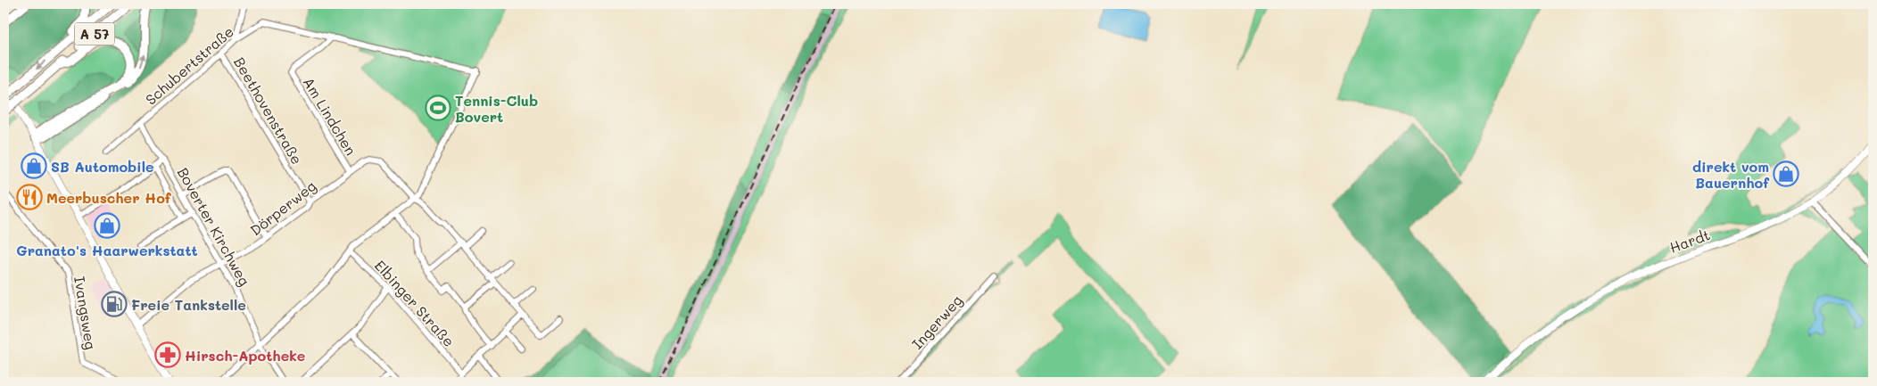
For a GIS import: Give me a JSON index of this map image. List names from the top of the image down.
{
  "streets": {
    "highway": ["A 57"],
    "main road": ["Hardt"],
    "street": [
      "Schubertstraße",
      "Beethovenstraße",
      "Am Lindchen",
      "Dörperweg",
      "Boverter Kirchweg",
      "Elbinger Straße",
      "Ivangsweg",
      "Ingerweg"
    ]
  },
  "crossings": [
    ["Schubertstraße", "Beethovenstraße"],
    ["Schubertstraße", "Am Lindchen"],
    ["Schubertstraße", "Dörperweg"],
    ["Schubertstraße", "Boverter Kirchweg"],
    ["Beethovenstraße", "Dörperweg"],
    ["Am Lindchen", "Dörperweg"],
    ["Dörperweg", "Boverter Kirchweg"]
  ],
  "places": {
    "sports": ["Tennis-Club Bovert"],
    "shop": ["SB Automobile", "direkt vom Bauernhof", "Granato's Haarwerkstatt"],
    "restaurant": ["Meerbuscher Hof"],
    "fuel station": ["Freie Tankstelle"],
    "pharmacy": ["Hirsch-Apotheke"]
  }
}
